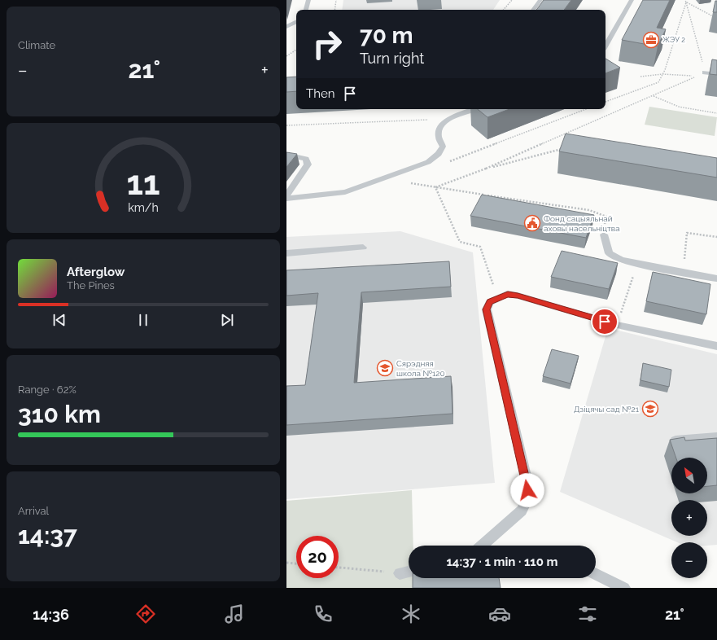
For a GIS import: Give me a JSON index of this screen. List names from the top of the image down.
{
  "places": {
    "office": ["ЖЭУ 2"],
    "public building": ["Фонд сацыяльнай аховы насельніцтва"],
    "school or university": ["Сярэдняя школа №120", "Дзіцячы сад №21"]
  },
  "north": "top left",
  "page": {
    "tile": [
      "Climate",
      ["Range · 62%", "310 km"],
      ["Arrival", "14:37"]
    ],
    "turn": ["70 m", "Turn right"],
    "heat": ["−", "21°", "+"],
    "then": "Then",
    "song": ["Afterglow", "The Pines"],
    "map_buttons": ["+", "−"],
    "limit": "20",
    "trip": "14:37 · 1 min · 110 m",
    "tabs": ["14:36", "21°"],
    "gauge": ["11", "km/h"]
  }
}
